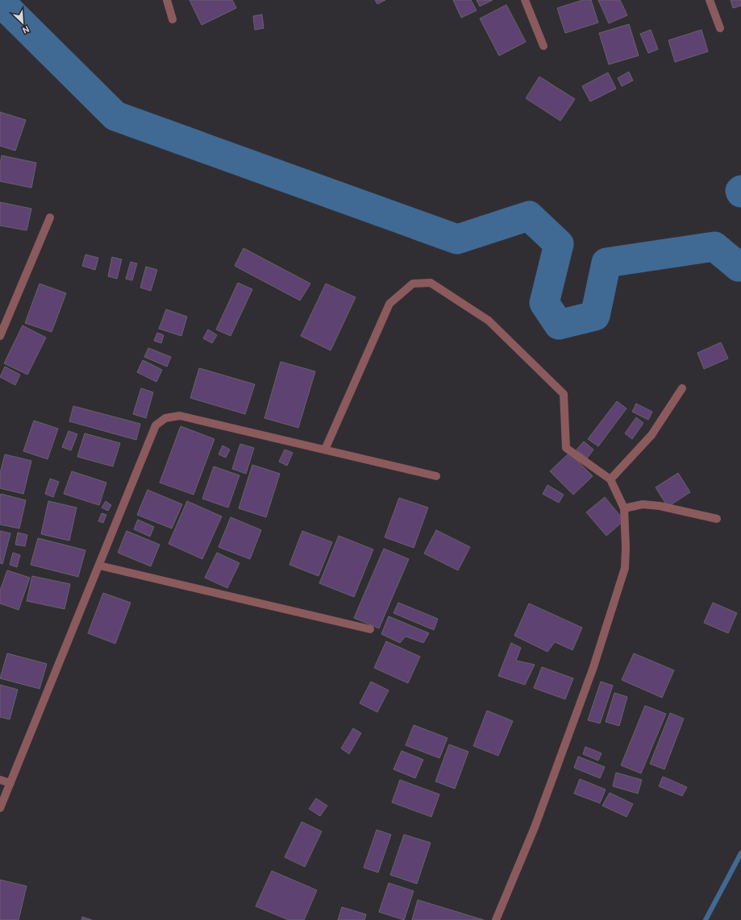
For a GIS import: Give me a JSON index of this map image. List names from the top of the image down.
{
  "north": "bottom right"
}
